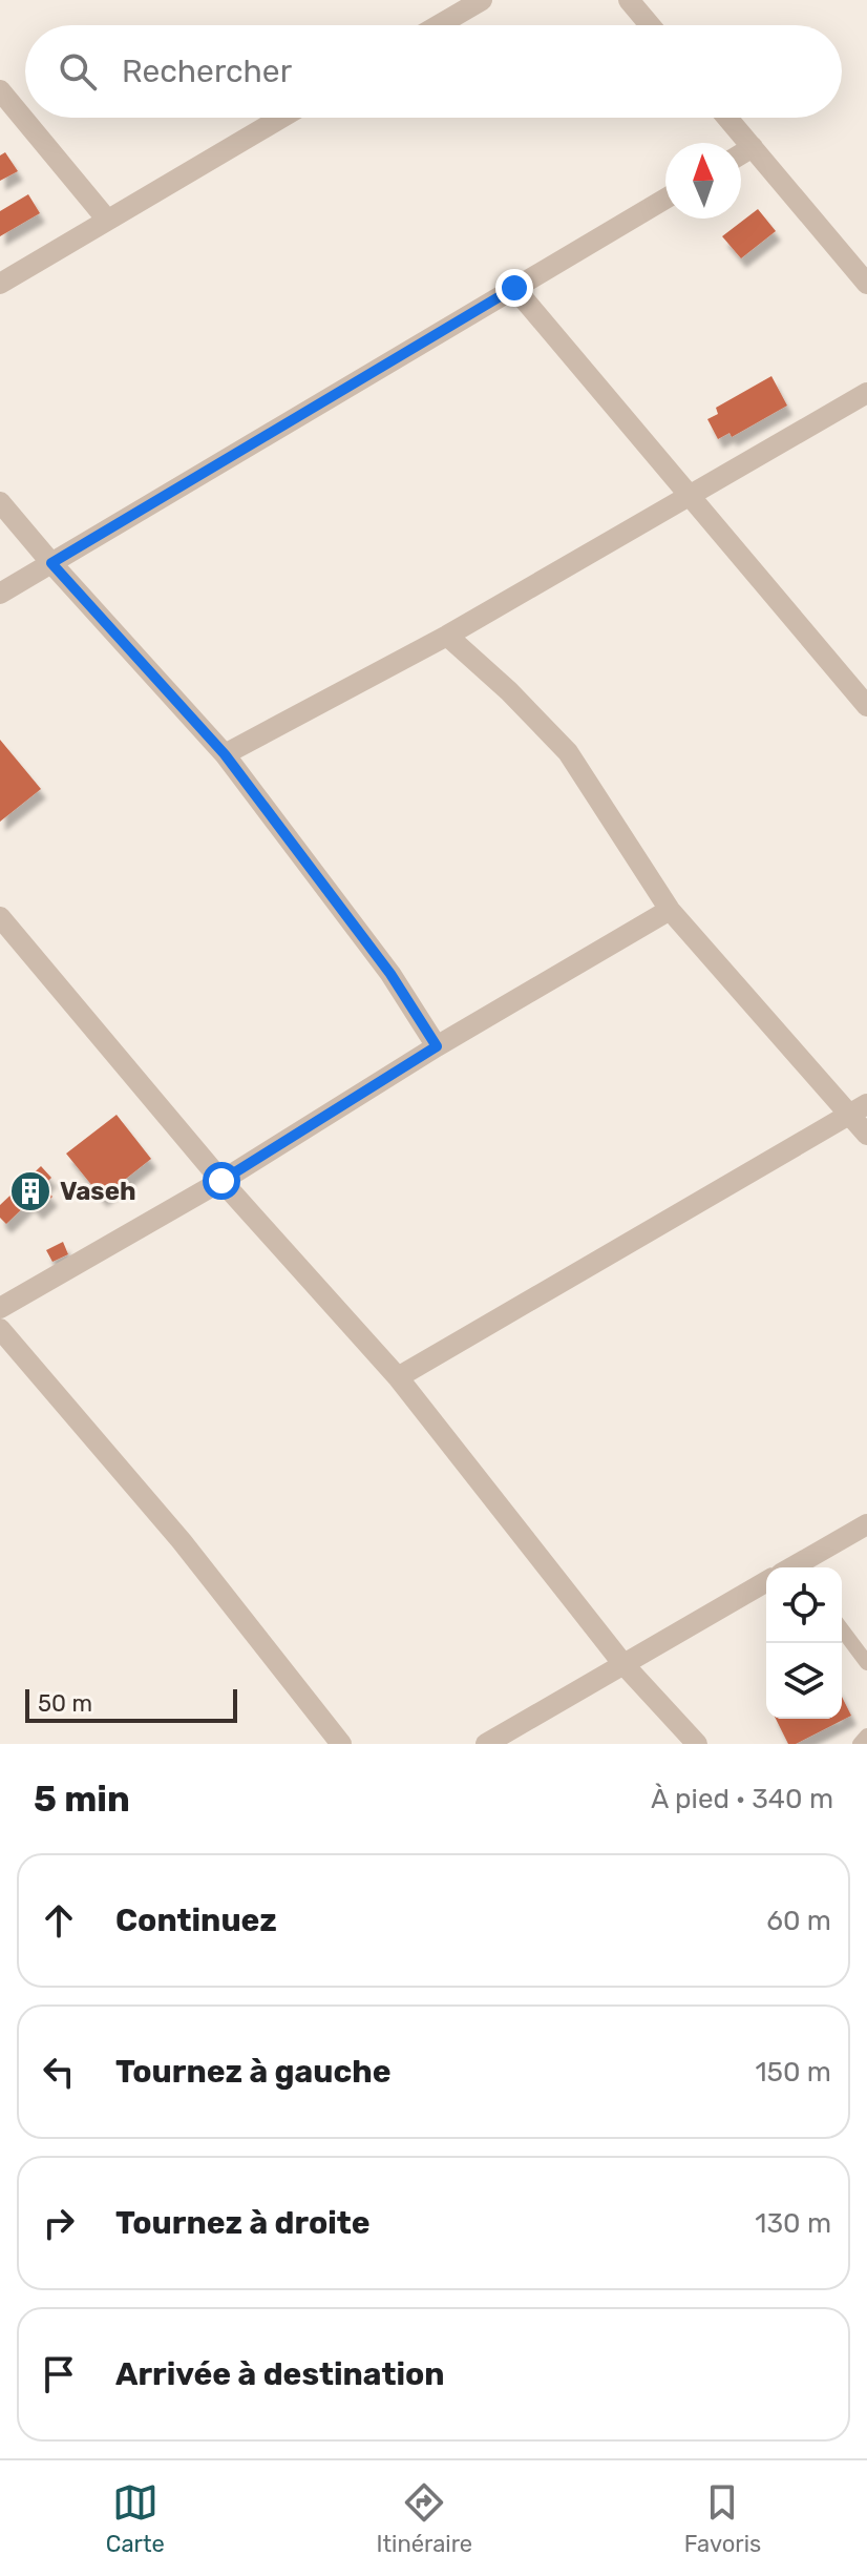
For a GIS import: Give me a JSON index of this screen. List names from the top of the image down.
{
  "places": {
    "building": ["Vaseh"]
  },
  "scale_bar": "50 m",
  "north": "top",
  "page": {
    "search": "Rechercher",
    "scale": "50 m",
    "heading": ["5 min", "À pied · 340 m"],
    "list": [
      ["Continuez", "60 m"],
      ["Tournez à gauche", "150 m"],
      ["Tournez à droite", "130 m"],
      "Arrivée à destination"
    ],
    "nav": ["Carte", "Itinéraire", "Favoris"]
  }
}
